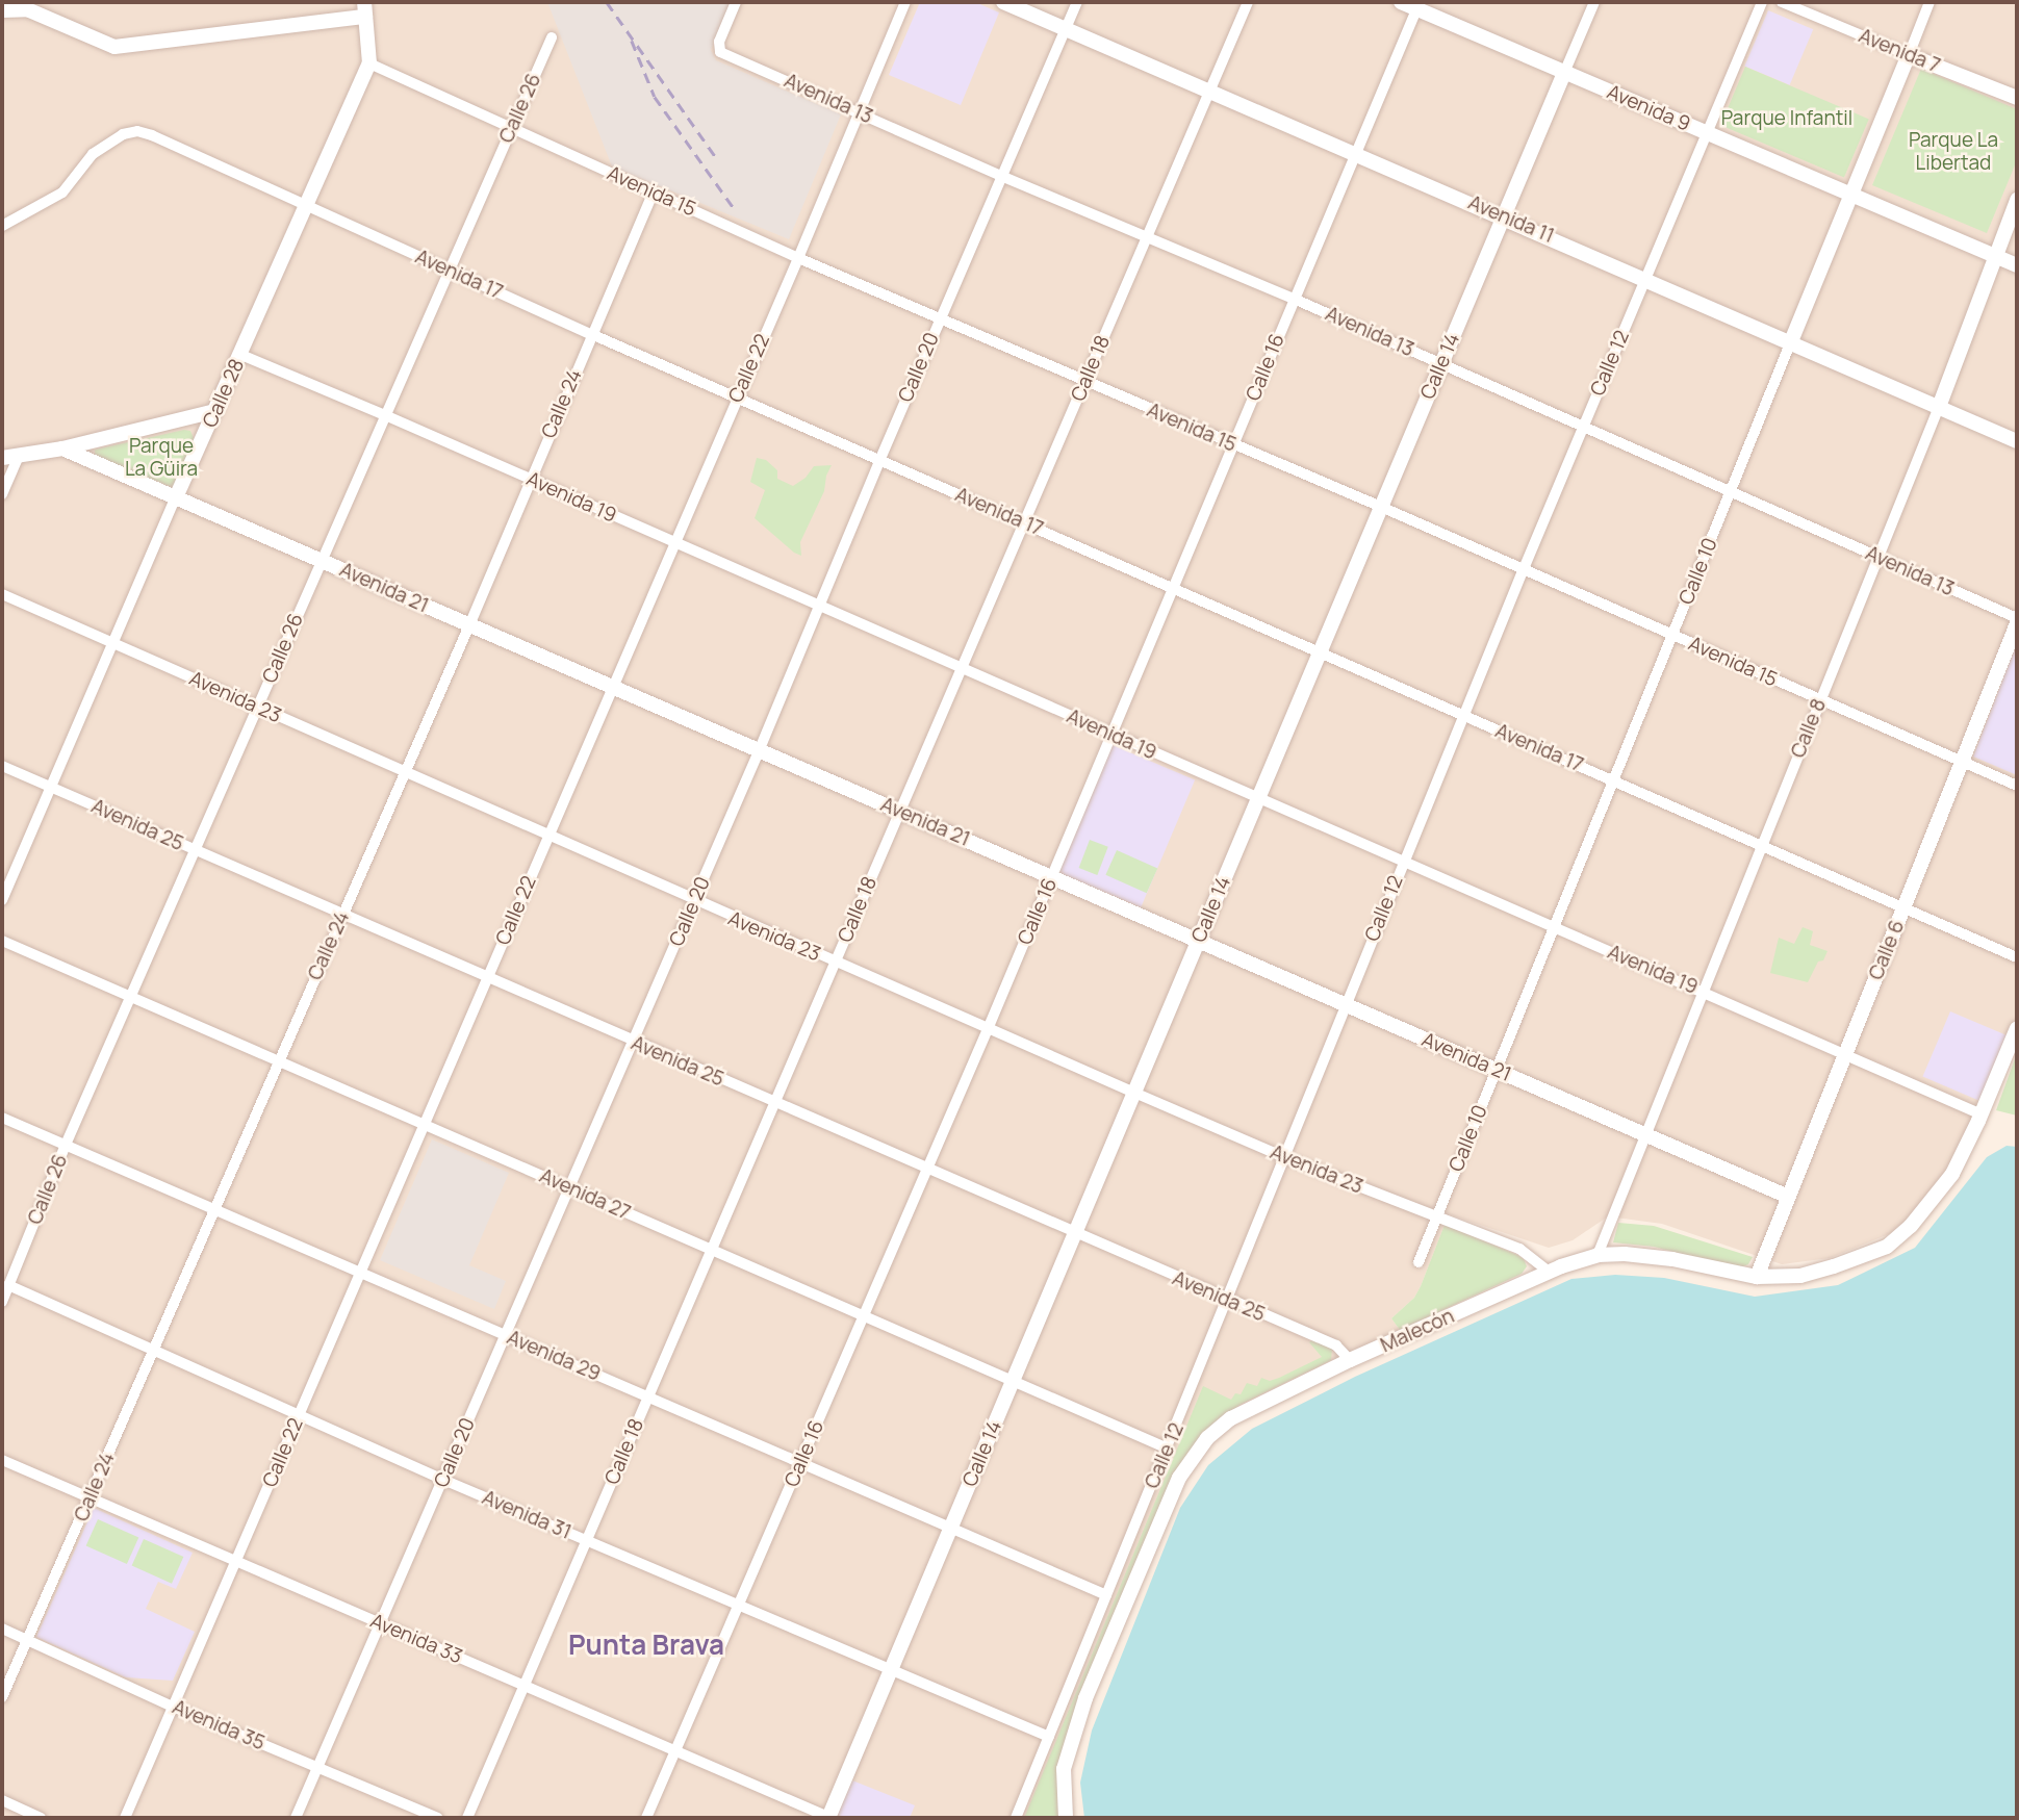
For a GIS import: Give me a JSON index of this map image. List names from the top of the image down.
{
  "streets": {
    "main road": [
      "Avenida 7",
      "Avenida 9",
      "Avenida 11",
      "Calle 14",
      "Calle 28",
      "Calle 10",
      "Avenida 21",
      "Calle 8",
      "Calle 6",
      "Malecón"
    ],
    "street": [
      "Avenida 13",
      "Calle 26",
      "Avenida 15",
      "Avenida 17",
      "Calle 12",
      "Calle 20",
      "Calle 16",
      "Calle 22",
      "Calle 18",
      "Calle 24",
      "Avenida 19",
      "Avenida 23",
      "Avenida 25",
      "Avenida 27",
      "Avenida 29",
      "Avenida 31",
      "Avenida 33",
      "Avenida 35"
    ]
  },
  "crossings": [
    ["Avenida 7", "Calle 10"],
    ["Avenida 13", "Calle 12"],
    ["Avenida 13", "Calle 14"],
    ["Avenida 13", "Calle 20"],
    ["Avenida 13", "Calle 16"],
    ["Avenida 13", "Calle 22"],
    ["Avenida 13", "Calle 18"],
    ["Avenida 13", "Calle 10"],
    ["Avenida 13", "Calle 8"],
    ["Avenida 13", "Calle 6"],
    ["Calle 26", "Avenida 15"],
    ["Calle 26", "Avenida 17"],
    ["Calle 26", "Avenida 19"],
    ["Calle 26", "Avenida 21"],
    ["Calle 26", "Avenida 23"],
    ["Calle 26", "Avenida 25"],
    ["Calle 26", "Avenida 27"],
    ["Calle 26", "Avenida 29"],
    ["Calle 26", "Avenida 31"],
    ["Avenida 9", "Calle 12"],
    ["Avenida 9", "Calle 14"],
    ["Avenida 9", "Calle 16"],
    ["Avenida 9", "Calle 10"],
    ["Avenida 9", "Calle 8"],
    ["Avenida 15", "Calle 12"],
    ["Avenida 15", "Calle 14"],
    ["Avenida 15", "Calle 20"],
    ["Avenida 15", "Calle 16"],
    ["Avenida 15", "Calle 22"],
    ["Avenida 15", "Calle 18"],
    ["Avenida 15", "Calle 28"],
    ["Avenida 15", "Calle 24"],
    ["Avenida 15", "Calle 10"],
    ["Avenida 15", "Calle 8"],
    ["Avenida 15", "Calle 6"],
    ["Avenida 11", "Calle 12"],
    ["Avenida 11", "Calle 14"],
    ["Avenida 11", "Calle 20"],
    ["Avenida 11", "Calle 16"],
    ["Avenida 11", "Calle 18"],
    ["Avenida 11", "Calle 10"],
    ["Avenida 11", "Calle 8"],
    ["Avenida 17", "Calle 12"],
    ["Avenida 17", "Calle 14"],
    ["Avenida 17", "Calle 20"],
    ["Avenida 17", "Calle 16"],
    ["Avenida 17", "Calle 22"],
    ["Avenida 17", "Calle 18"],
    ["Avenida 17", "Calle 28"],
    ["Avenida 17", "Calle 24"],
    ["Avenida 17", "Calle 10"],
    ["Avenida 17", "Calle 8"],
    ["Avenida 17", "Calle 6"],
    ["Calle 12", "Avenida 19"],
    ["Calle 12", "Avenida 21"],
    ["Calle 12", "Avenida 23"],
    ["Calle 12", "Avenida 25"],
    ["Calle 12", "Avenida 27"],
    ["Calle 12", "Avenida 29"],
    ["Calle 12", "Avenida 31"],
    ["Calle 14", "Avenida 19"],
    ["Calle 14", "Avenida 21"],
    ["Calle 14", "Avenida 23"],
    ["Calle 14", "Avenida 25"],
    ["Calle 14", "Avenida 27"],
    ["Calle 14", "Avenida 29"],
    ["Calle 14", "Avenida 31"],
    ["Calle 14", "Avenida 33"],
    ["Calle 20", "Avenida 19"],
    ["Calle 20", "Avenida 21"],
    ["Calle 20", "Avenida 23"],
    ["Calle 20", "Avenida 25"],
    ["Calle 20", "Avenida 27"],
    ["Calle 20", "Avenida 29"],
    ["Calle 20", "Avenida 31"],
    ["Calle 20", "Avenida 33"],
    ["Calle 20", "Avenida 35"],
    ["Calle 16", "Avenida 19"],
    ["Calle 16", "Avenida 21"],
    ["Calle 16", "Avenida 23"],
    ["Calle 16", "Avenida 25"],
    ["Calle 16", "Avenida 27"],
    ["Calle 16", "Avenida 29"],
    ["Calle 16", "Avenida 31"],
    ["Calle 16", "Avenida 33"],
    ["Calle 22", "Avenida 19"],
    ["Calle 22", "Avenida 21"],
    ["Calle 22", "Avenida 23"],
    ["Calle 22", "Avenida 25"],
    ["Calle 22", "Avenida 27"],
    ["Calle 22", "Avenida 29"],
    ["Calle 22", "Avenida 31"],
    ["Calle 22", "Avenida 33"],
    ["Calle 22", "Avenida 35"],
    ["Calle 18", "Avenida 19"],
    ["Calle 18", "Avenida 21"],
    ["Calle 18", "Avenida 23"],
    ["Calle 18", "Avenida 25"],
    ["Calle 18", "Avenida 27"],
    ["Calle 18", "Avenida 29"],
    ["Calle 18", "Avenida 31"],
    ["Calle 18", "Avenida 33"],
    ["Calle 28", "Avenida 19"],
    ["Calle 28", "Avenida 21"],
    ["Calle 28", "Avenida 23"],
    ["Calle 28", "Avenida 25"],
    ["Calle 24", "Avenida 19"],
    ["Calle 24", "Avenida 21"],
    ["Calle 24", "Avenida 23"],
    ["Calle 24", "Avenida 25"],
    ["Calle 24", "Avenida 27"],
    ["Calle 24", "Avenida 29"],
    ["Calle 24", "Avenida 31"],
    ["Calle 24", "Avenida 33"],
    ["Calle 24", "Avenida 35"],
    ["Avenida 19", "Calle 10"],
    ["Avenida 19", "Calle 8"],
    ["Avenida 19", "Calle 6"],
    ["Avenida 19", "Malecón"],
    ["Calle 10", "Avenida 21"],
    ["Calle 10", "Avenida 23"],
    ["Avenida 21", "Calle 8"],
    ["Avenida 21", "Calle 6"],
    ["Avenida 23", "Malecón"],
    ["Calle 8", "Malecón"],
    ["Avenida 25", "Malecón"],
    ["Calle 6", "Malecón"]
  ],
  "districts": ["Punta Brava"],
  "parks": ["Parque Infantil", "Parque La Libertad", "Parque La Güira"]
}
